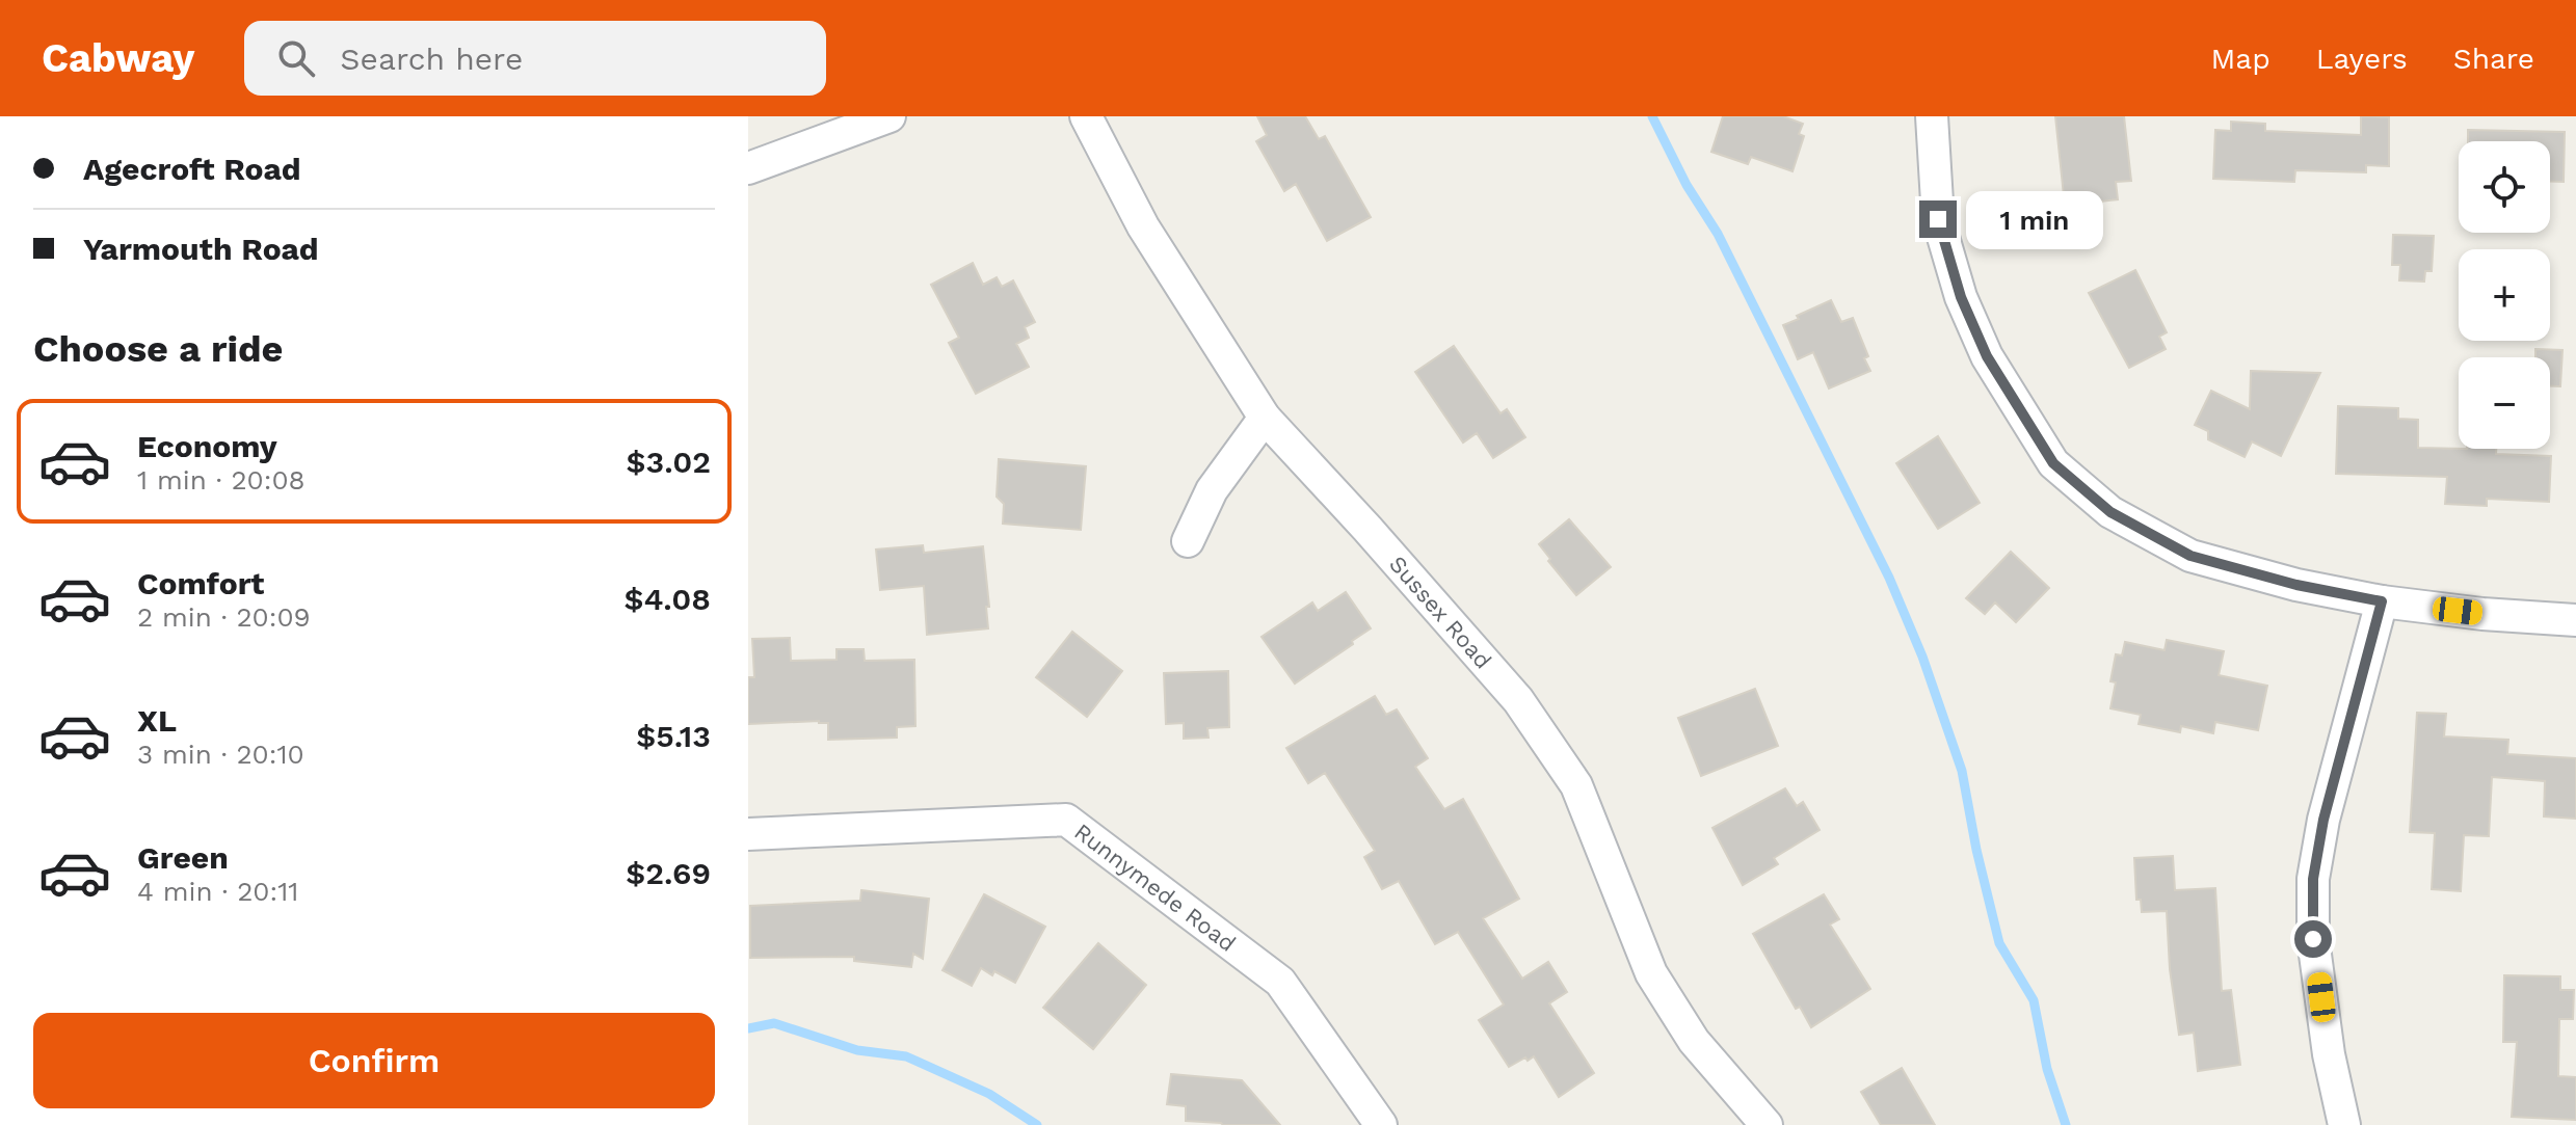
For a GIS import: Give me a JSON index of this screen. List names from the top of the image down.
{
  "streets": {
    "street": ["Sussex Road", "Runnymede Road"]
  },
  "page": {
    "header": "Cabway",
    "search": "Search here",
    "nav": ["Map", "Layers", "Share"],
    "banner": ["Agecroft Road", "Yarmouth Road"],
    "map_buttons": ["+", "−"],
    "bubble": "1 min",
    "heading": "Choose a ride",
    "list": [
      {
        "name": "Economy",
        "note": "1 min · 20:08",
        "value": "$3.02"
      },
      {
        "name": "Comfort",
        "note": "2 min · 20:09",
        "value": "$4.08"
      },
      {
        "name": "XL",
        "note": "3 min · 20:10",
        "value": "$5.13"
      },
      {
        "name": "Green",
        "note": "4 min · 20:11",
        "value": "$2.69"
      }
    ],
    "buttons": "Confirm"
  }
}
